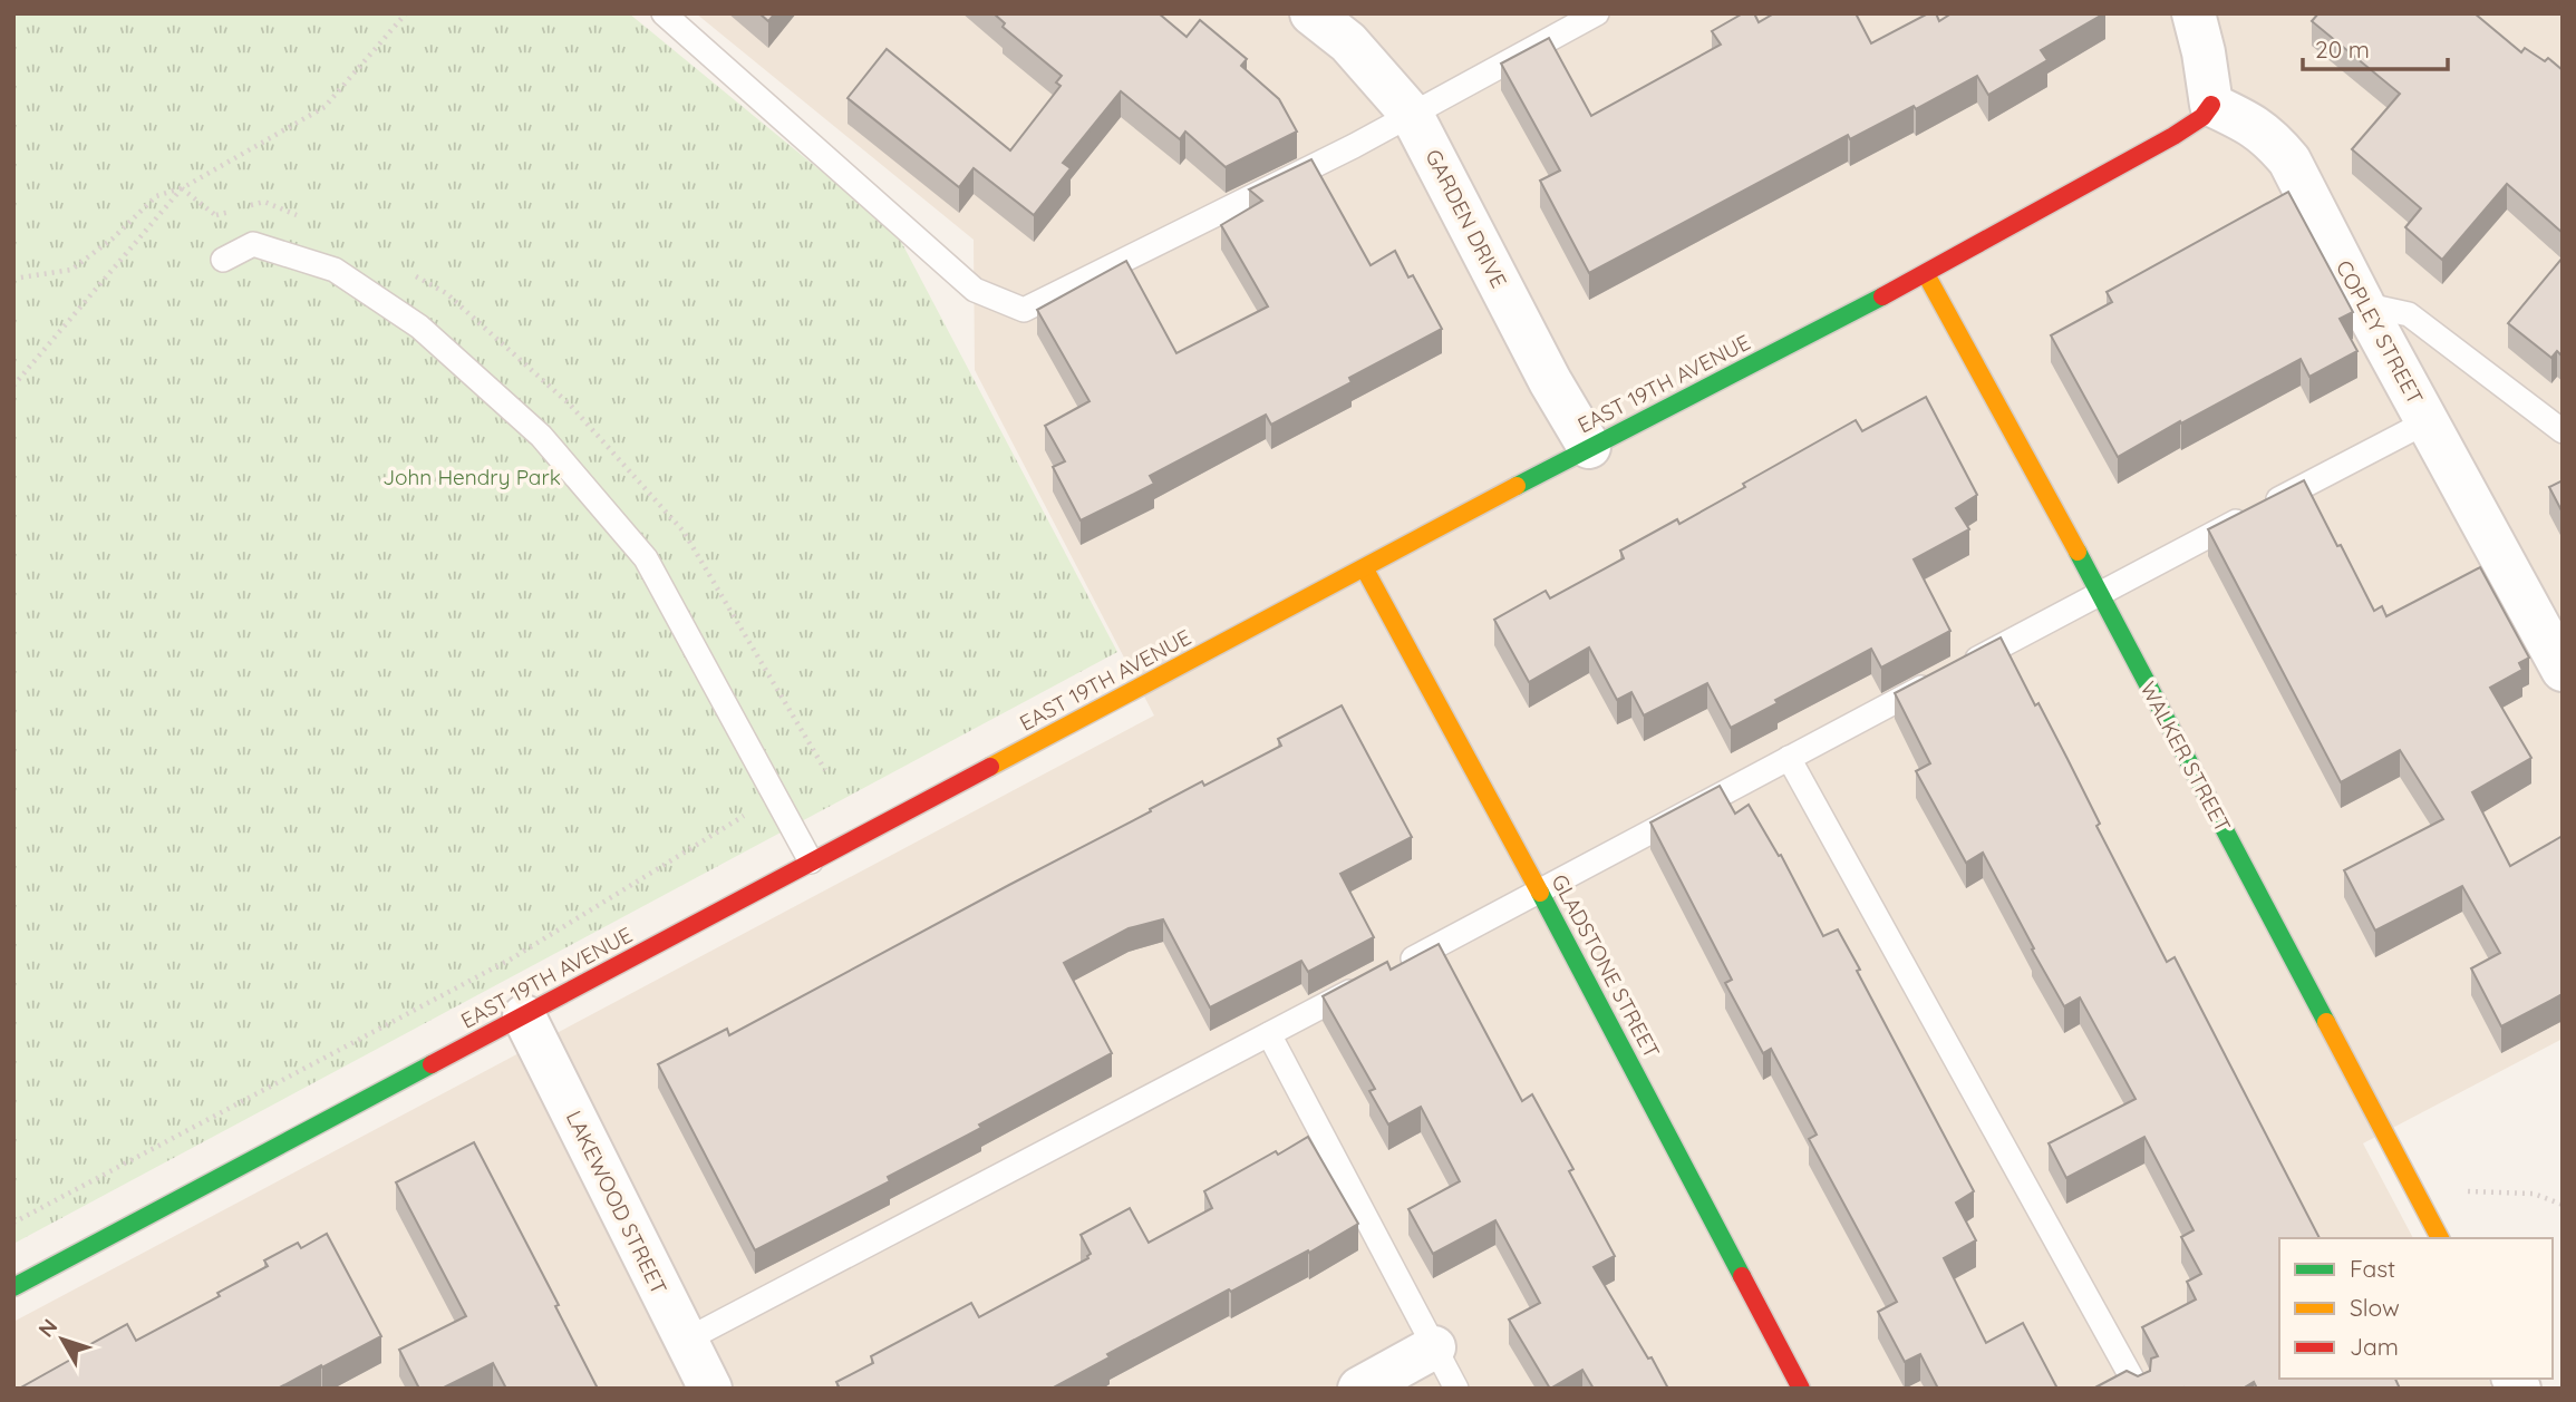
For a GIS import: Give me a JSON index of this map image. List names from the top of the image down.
{
  "streets": {
    "street": [
      "GARDEN DRIVE",
      "COPLEY STREET",
      "EAST 19TH AVENUE",
      "WALKER STREET",
      "GLADSTONE STREET",
      "LAKEWOOD STREET"
    ]
  },
  "crossings": [
    ["GARDEN DRIVE", "EAST 19TH AVENUE"],
    ["COPLEY STREET", "EAST 19TH AVENUE"],
    ["EAST 19TH AVENUE", "WALKER STREET"],
    ["EAST 19TH AVENUE", "GLADSTONE STREET"],
    ["EAST 19TH AVENUE", "LAKEWOOD STREET"]
  ],
  "parks": ["John Hendry Park"],
  "legend": ["Fast", "Slow", "Jam"],
  "scale_bar": "20 m",
  "north": "top left"
}
